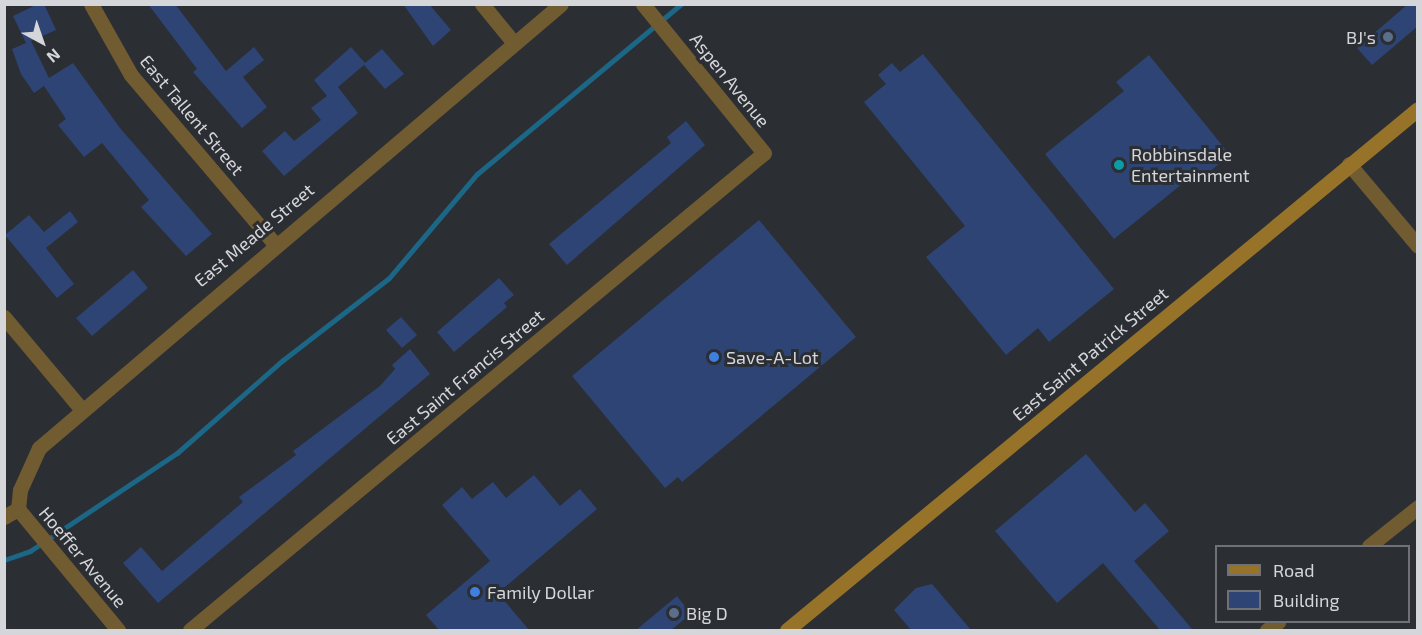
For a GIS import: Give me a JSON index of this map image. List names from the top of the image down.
{
  "streets": {
    "main road": ["East Saint Patrick Street"],
    "street": [
      "Aspen Avenue",
      "East Tallent Street",
      "East Meade Street",
      "East Saint Francis Street",
      "Hoeffer Avenue"
    ]
  },
  "crossings": [
    ["Aspen Avenue", "East Saint Francis Street"],
    ["East Tallent Street", "East Meade Street"],
    ["East Meade Street", "Hoeffer Avenue"]
  ],
  "places": [
    "BJ's",
    "Robbinsdale Entertainment",
    "Save-A-Lot",
    "Family Dollar",
    "Big D"
  ],
  "legend": ["Road", "Building"],
  "north": "bottom right"
}
